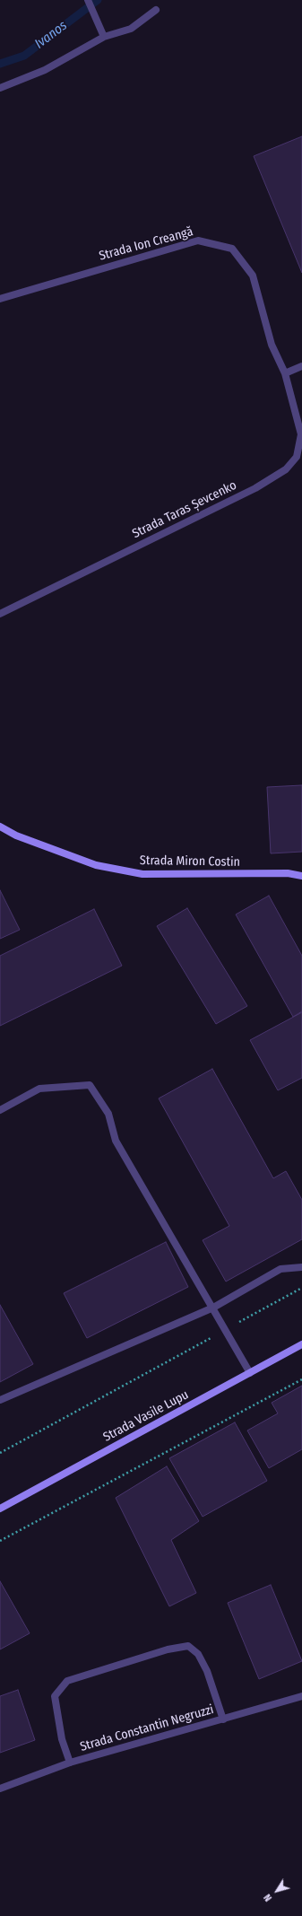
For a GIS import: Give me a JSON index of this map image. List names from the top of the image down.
{
  "streets": {
    "main road": ["Strada Miron Costin", "Strada Vasile Lupu"],
    "street": ["Strada Ion Creangă", "Strada Taras Șevcenko", "Strada Constantin Negruzzi"]
  },
  "crossings": [
    ["Strada Ion Creangă", "Strada Taras Șevcenko"]
  ],
  "water": ["Ivanos"],
  "north": "bottom left"
}
